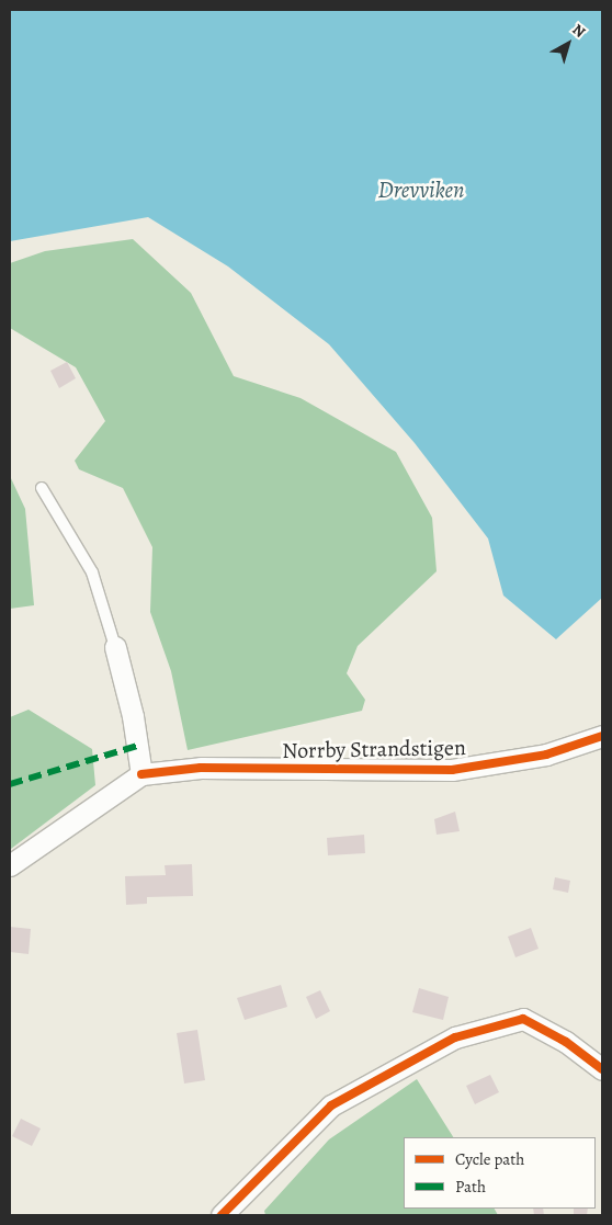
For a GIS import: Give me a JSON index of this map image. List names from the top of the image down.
{
  "streets": {
    "street": ["Norrby Strandstigen"]
  },
  "water": ["Drevviken"],
  "legend": ["Cycle path", "Path"],
  "north": "top right"
}
